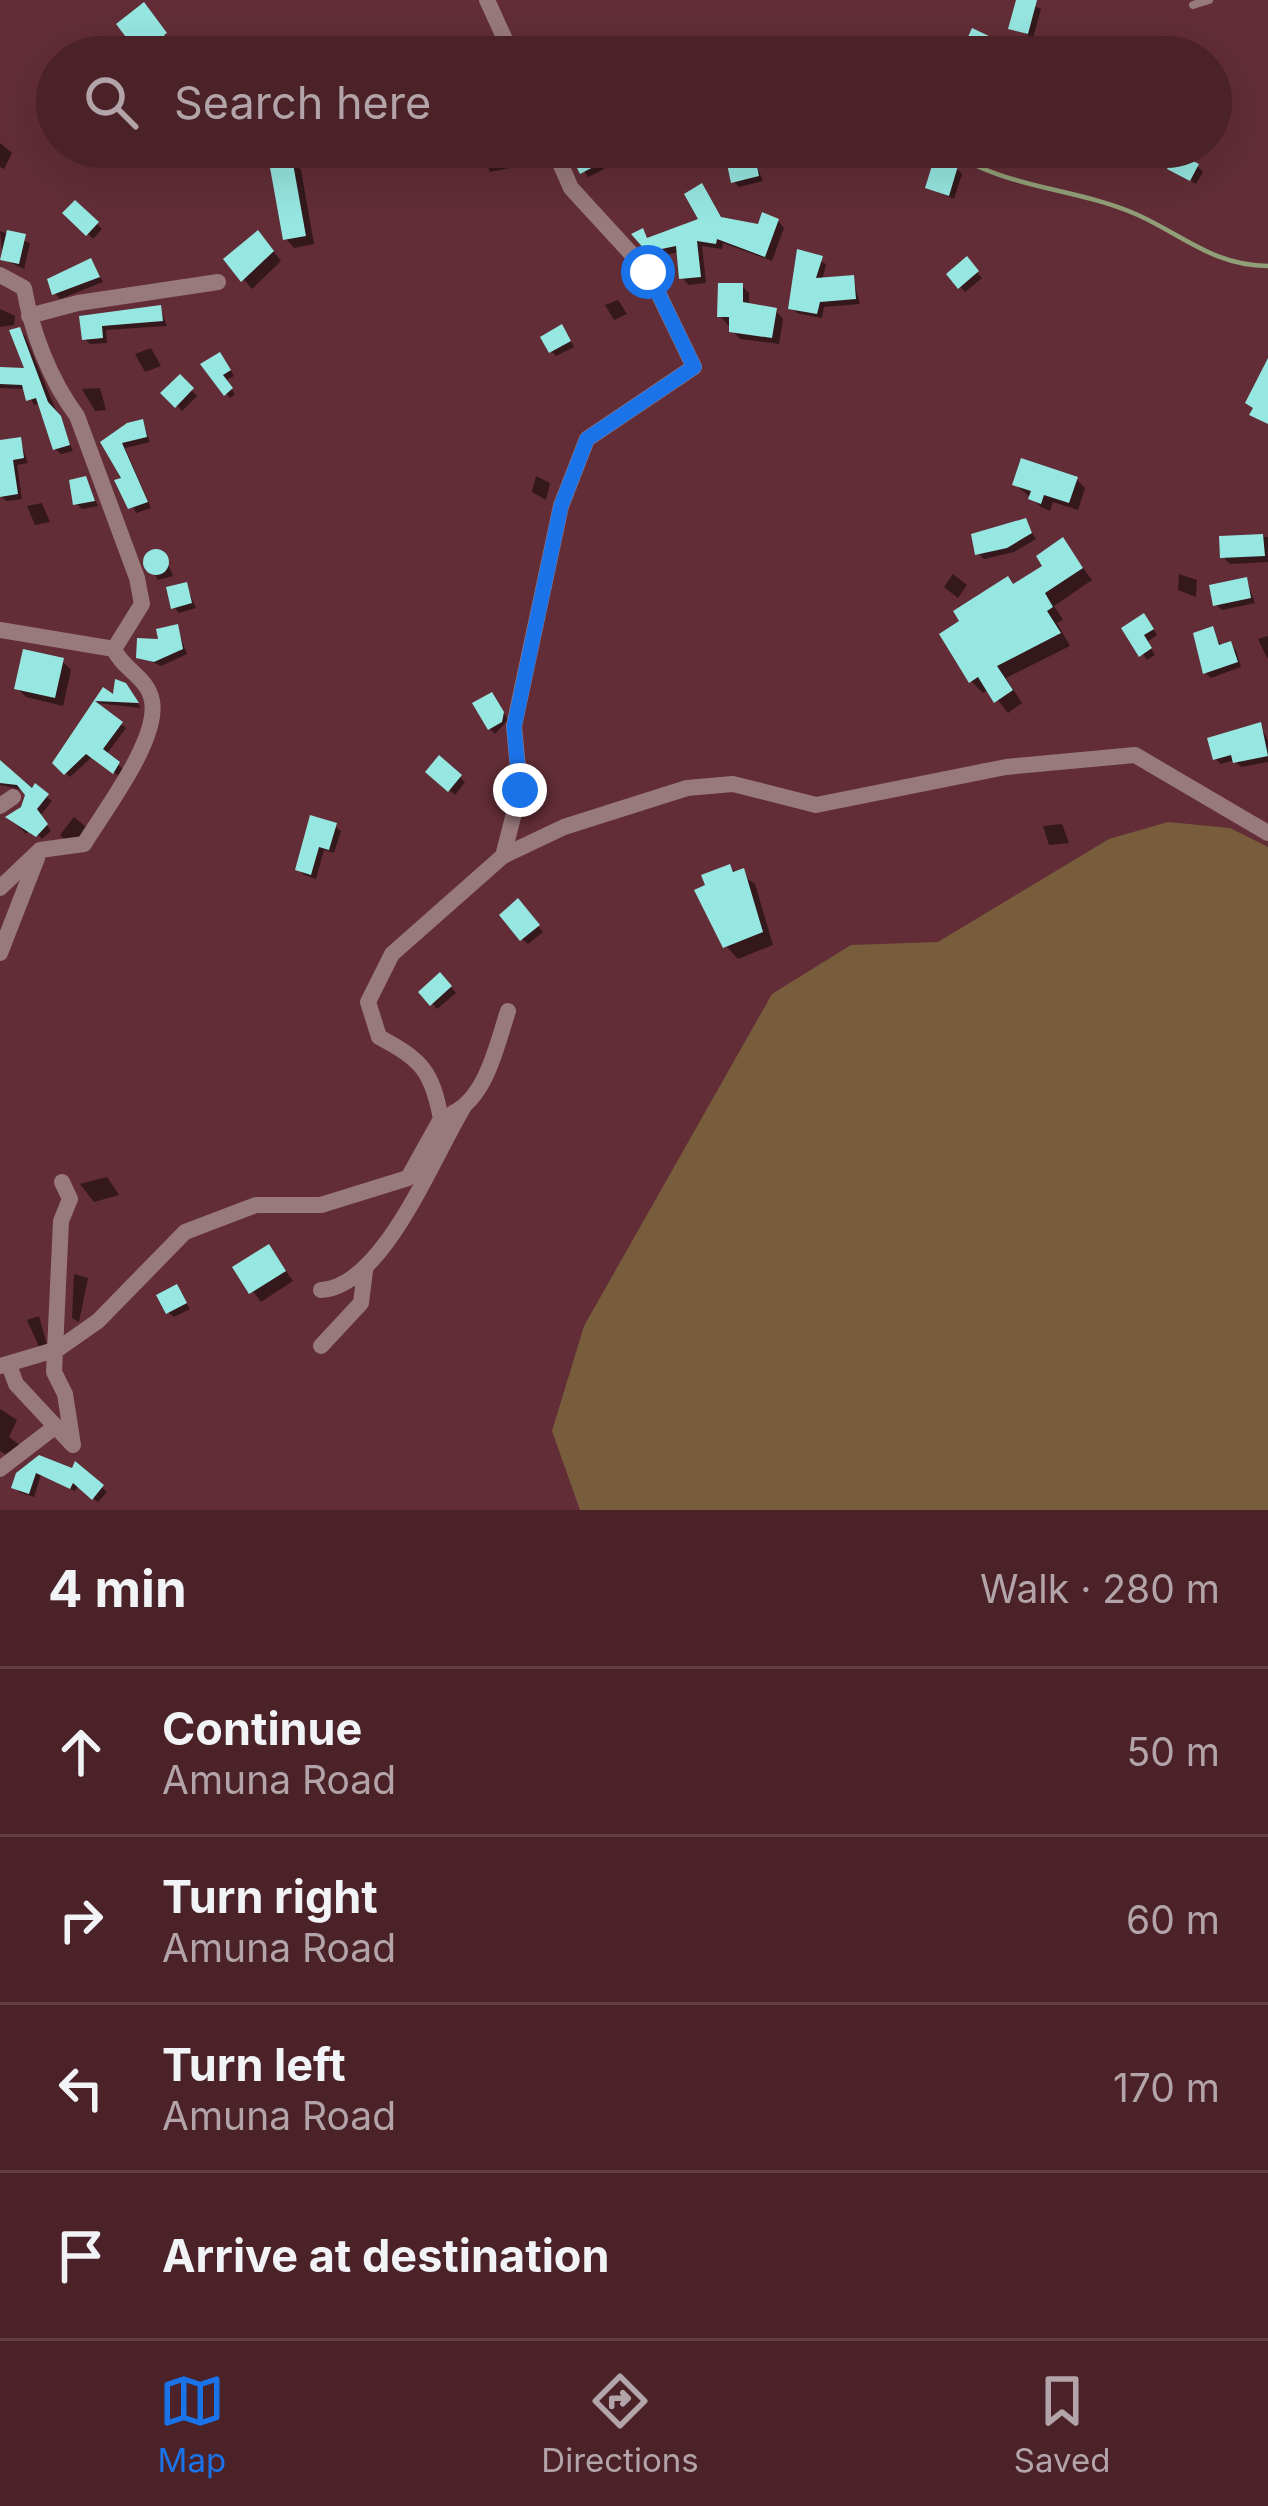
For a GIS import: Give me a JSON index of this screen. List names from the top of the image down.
{
  "page": {
    "search": "Search here",
    "heading": ["4 min", "Walk · 280 m"],
    "list": [
      ["Continue", "Amuna Road", "50 m"],
      ["Turn right", "Amuna Road", "60 m"],
      ["Turn left", "Amuna Road", "170 m"],
      "Arrive at destination"
    ],
    "nav": ["Map", "Directions", "Saved"]
  }
}
